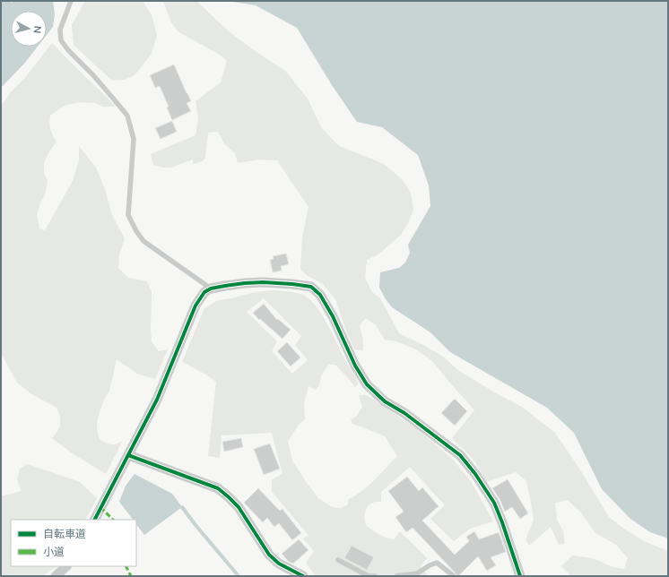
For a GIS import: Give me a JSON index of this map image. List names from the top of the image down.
{
  "legend": ["自転車道", "小道"],
  "north": "right"
}
